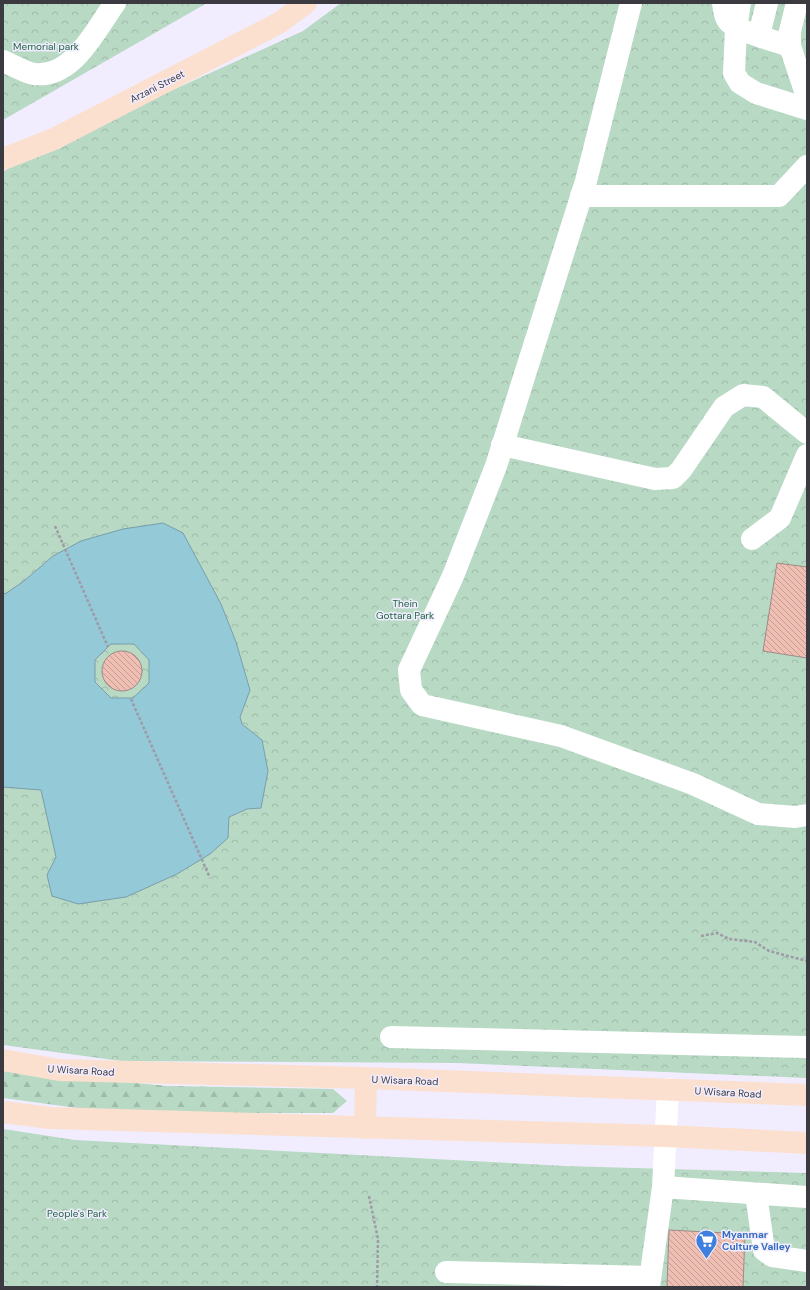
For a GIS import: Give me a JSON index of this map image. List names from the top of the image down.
{
  "streets": {
    "main road": ["Arzani Street", "U Wisara Road"]
  },
  "parks": ["Memorial park", "Thein Gottara Park", "People's Park"],
  "places": {
    "supermarket": ["Myanmar Culture Valley"]
  }
}
